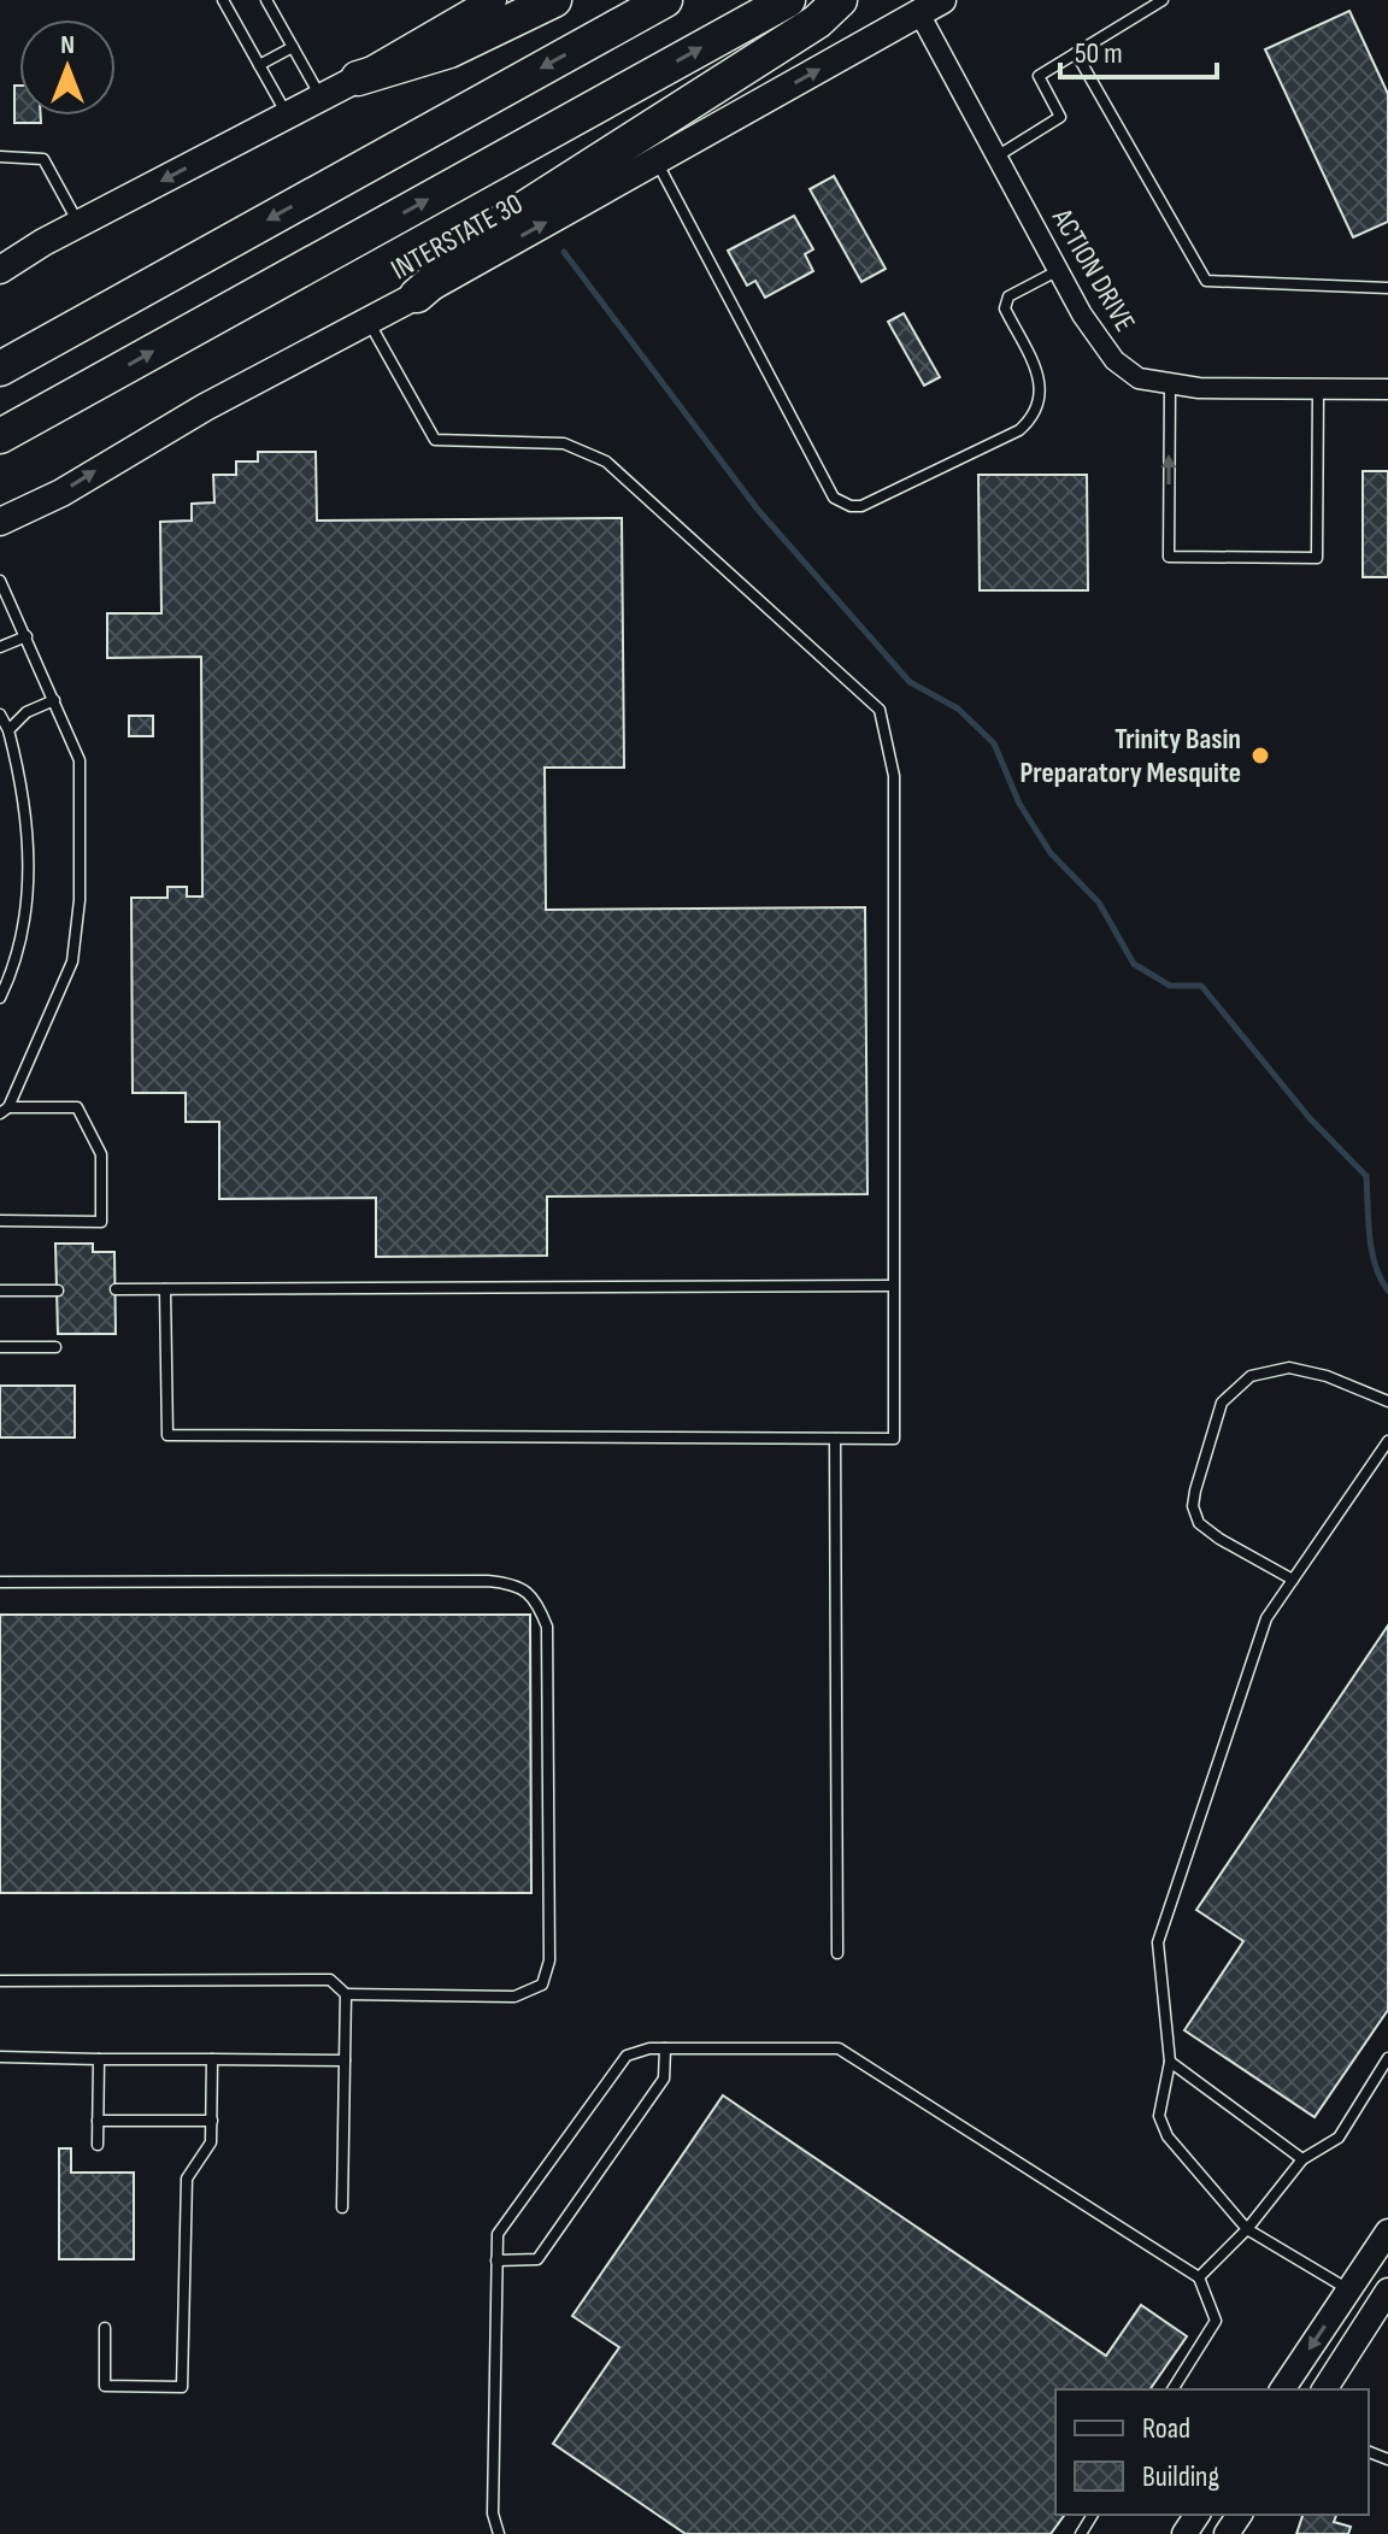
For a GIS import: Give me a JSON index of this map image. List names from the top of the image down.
{
  "streets": {
    "main road": ["INTERSTATE 30"],
    "street": ["ACTION DRIVE"]
  },
  "crossings": [
    ["INTERSTATE 30", "ACTION DRIVE"]
  ],
  "places": ["Trinity Basin Preparatory Mesquite"],
  "legend": ["Road", "Building"],
  "scale_bar": "50 m",
  "north": "top"
}
